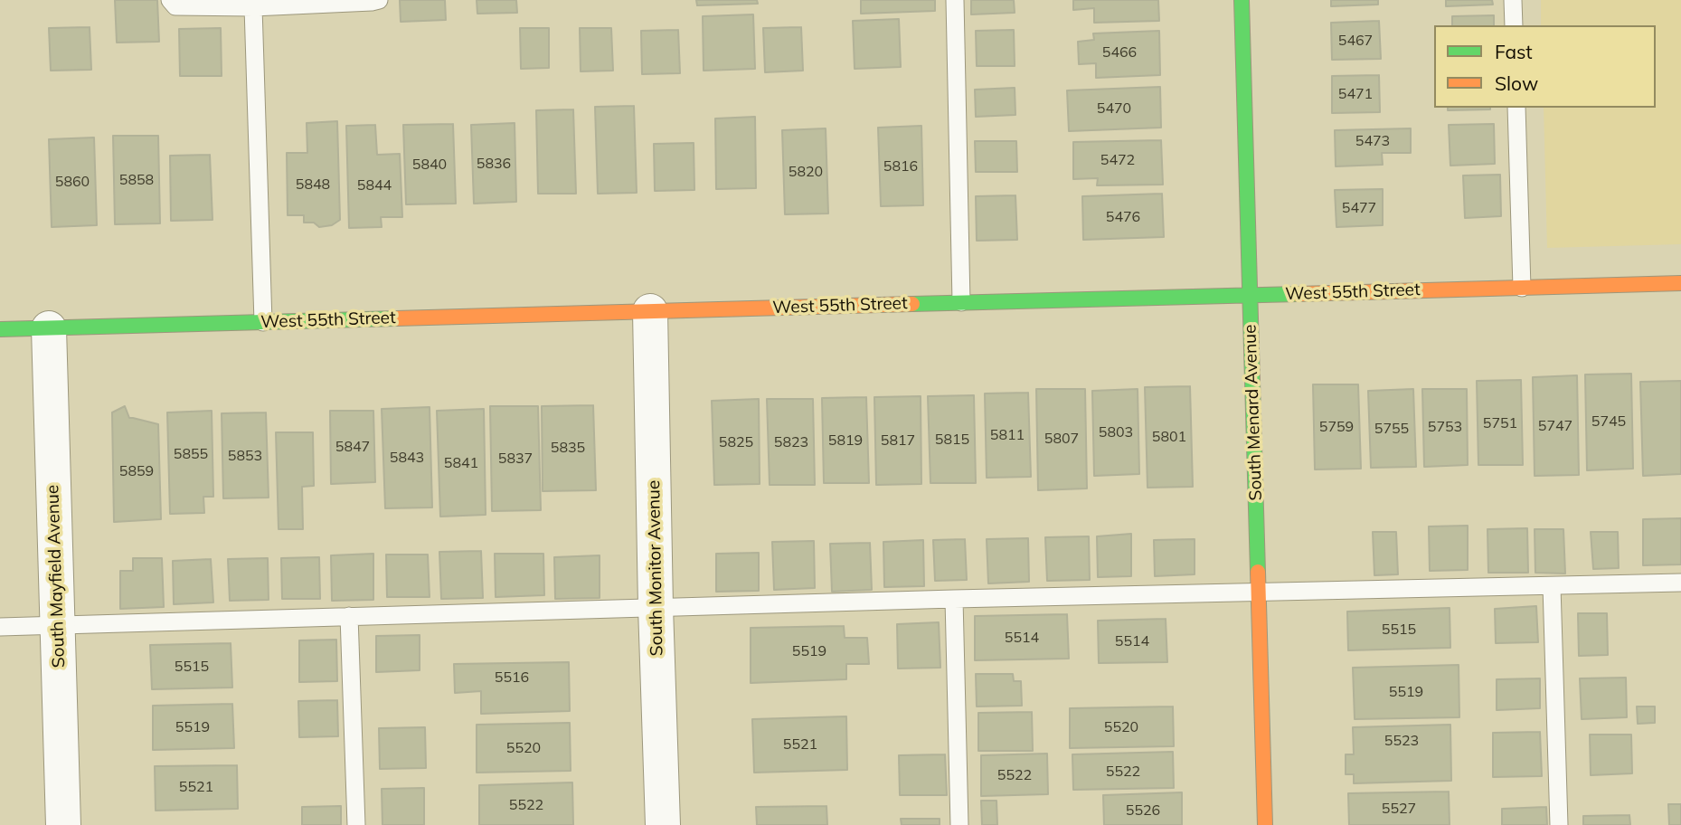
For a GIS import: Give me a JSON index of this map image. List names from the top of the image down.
{
  "streets": {
    "main road": ["West 55th Street", "South Menard Avenue"],
    "street": ["South Monitor Avenue", "South Mayfield Avenue"]
  },
  "crossings": [
    ["West 55th Street", "South Menard Avenue"],
    ["West 55th Street", "South Monitor Avenue"],
    ["West 55th Street", "South Mayfield Avenue"]
  ],
  "house_numbers": [
    "5467",
    "5466",
    "5471",
    "5470",
    "5473",
    "5472",
    "5836",
    "5840",
    "5816",
    "5820",
    "5858",
    "5860",
    "5848",
    "5844",
    "5477",
    "5476",
    "5745",
    "5751",
    "5747",
    "5759",
    "5753",
    "5755",
    "5803",
    "5811",
    "5801",
    "5807",
    "5815",
    "5819",
    "5817",
    "5825",
    "5823",
    "5847",
    "5835",
    "5855",
    "5853",
    "5843",
    "5837",
    "5841",
    "5859",
    "5515",
    "5514",
    "5514",
    "5519",
    "5515",
    "5516",
    "5519",
    "5519",
    "5520",
    "5523",
    "5521",
    "5520",
    "5522",
    "5522",
    "5521",
    "5522",
    "5527",
    "5526"
  ],
  "legend": ["Fast", "Slow"]
}
